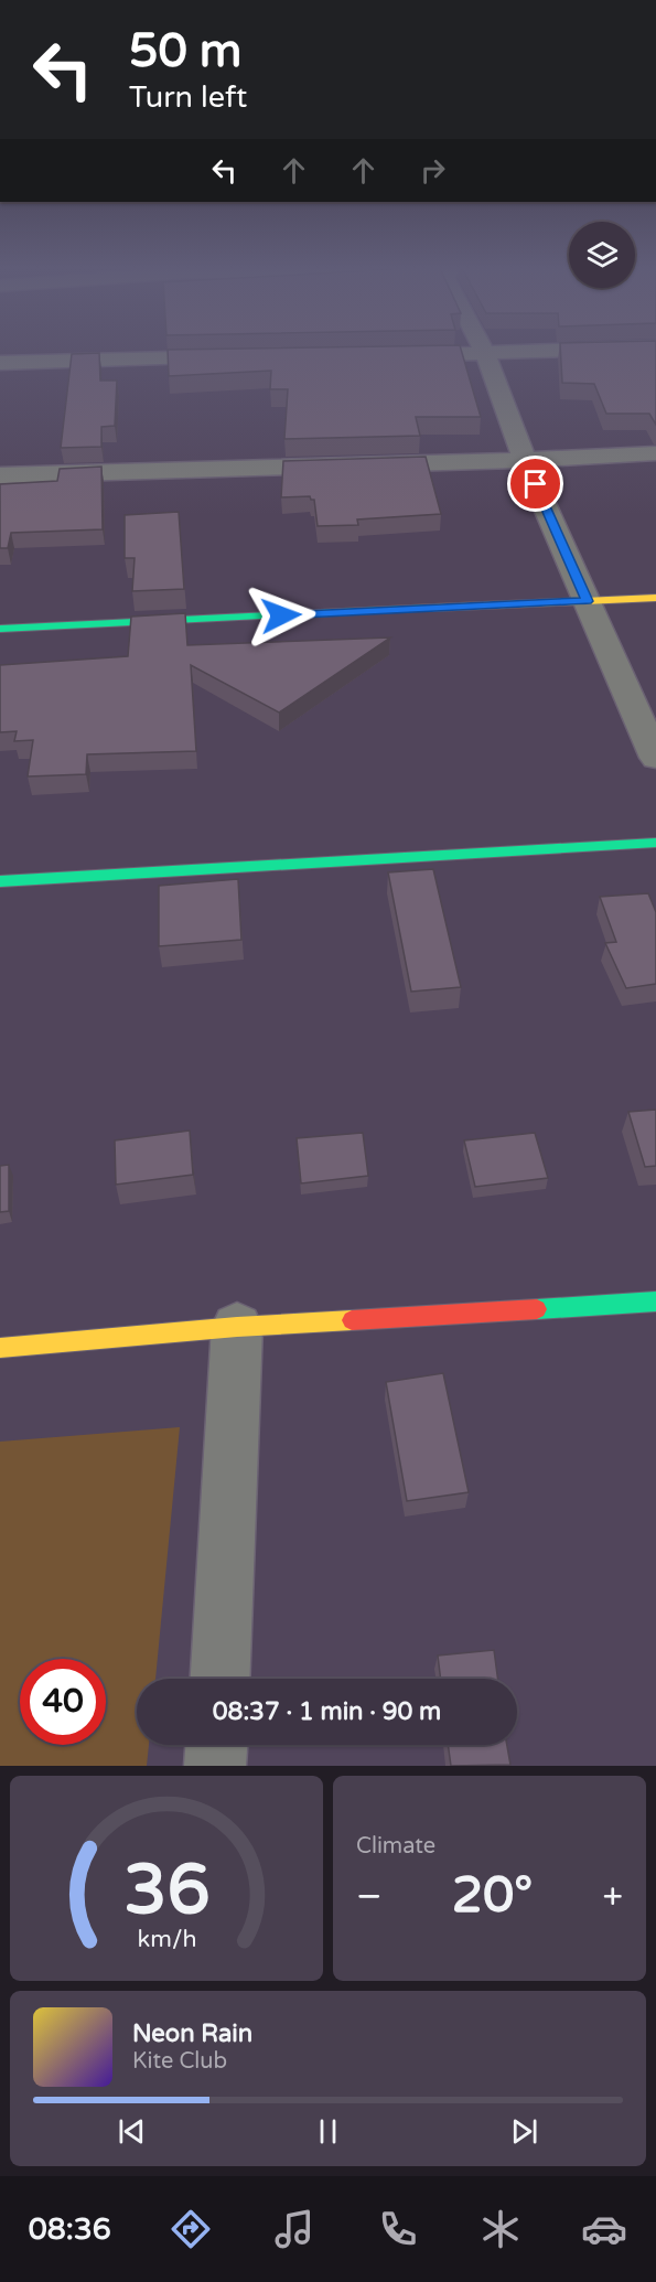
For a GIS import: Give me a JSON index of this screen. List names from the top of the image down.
{
  "page": {
    "turn": ["50 m", "Turn left"],
    "limit": "40",
    "trip": "08:37 · 1 min · 90 m",
    "tile": "Climate",
    "heat": ["−", "20°", "+"],
    "song": ["Neon Rain", "Kite Club"],
    "tabs": "08:36",
    "gauge": ["36", "km/h"]
  }
}
